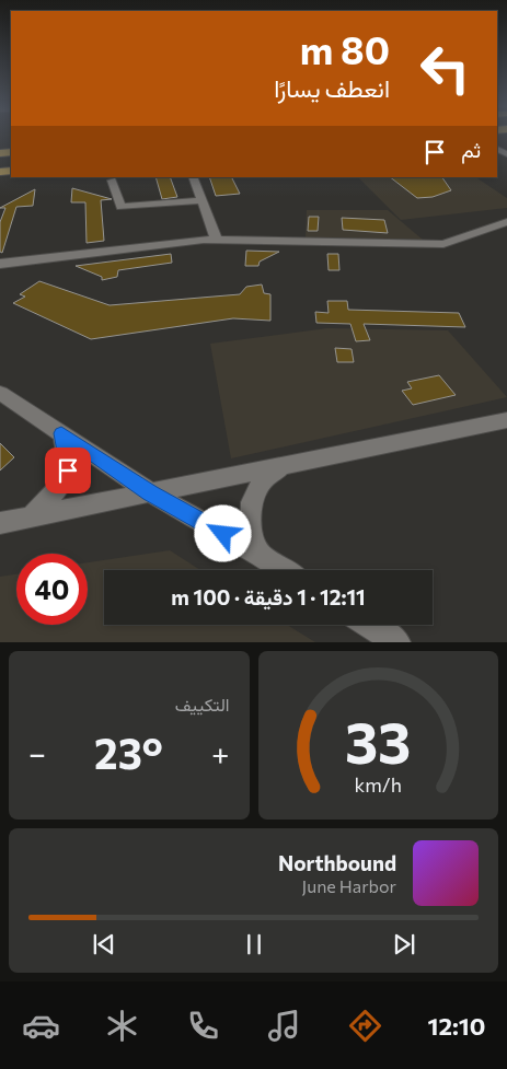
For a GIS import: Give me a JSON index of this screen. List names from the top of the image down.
{
  "page": {
    "turn": ["80 m", "انعطف يسارًا"],
    "then": "ثم",
    "limit": "40",
    "trip": "12:11 · 1 دقيقة · 100 m",
    "tile": "التكييف",
    "heat": ["−", "23°", "+"],
    "song": ["Northbound", "June Harbor"],
    "tabs": "12:10",
    "gauge": ["33", "km/h"]
  }
}
